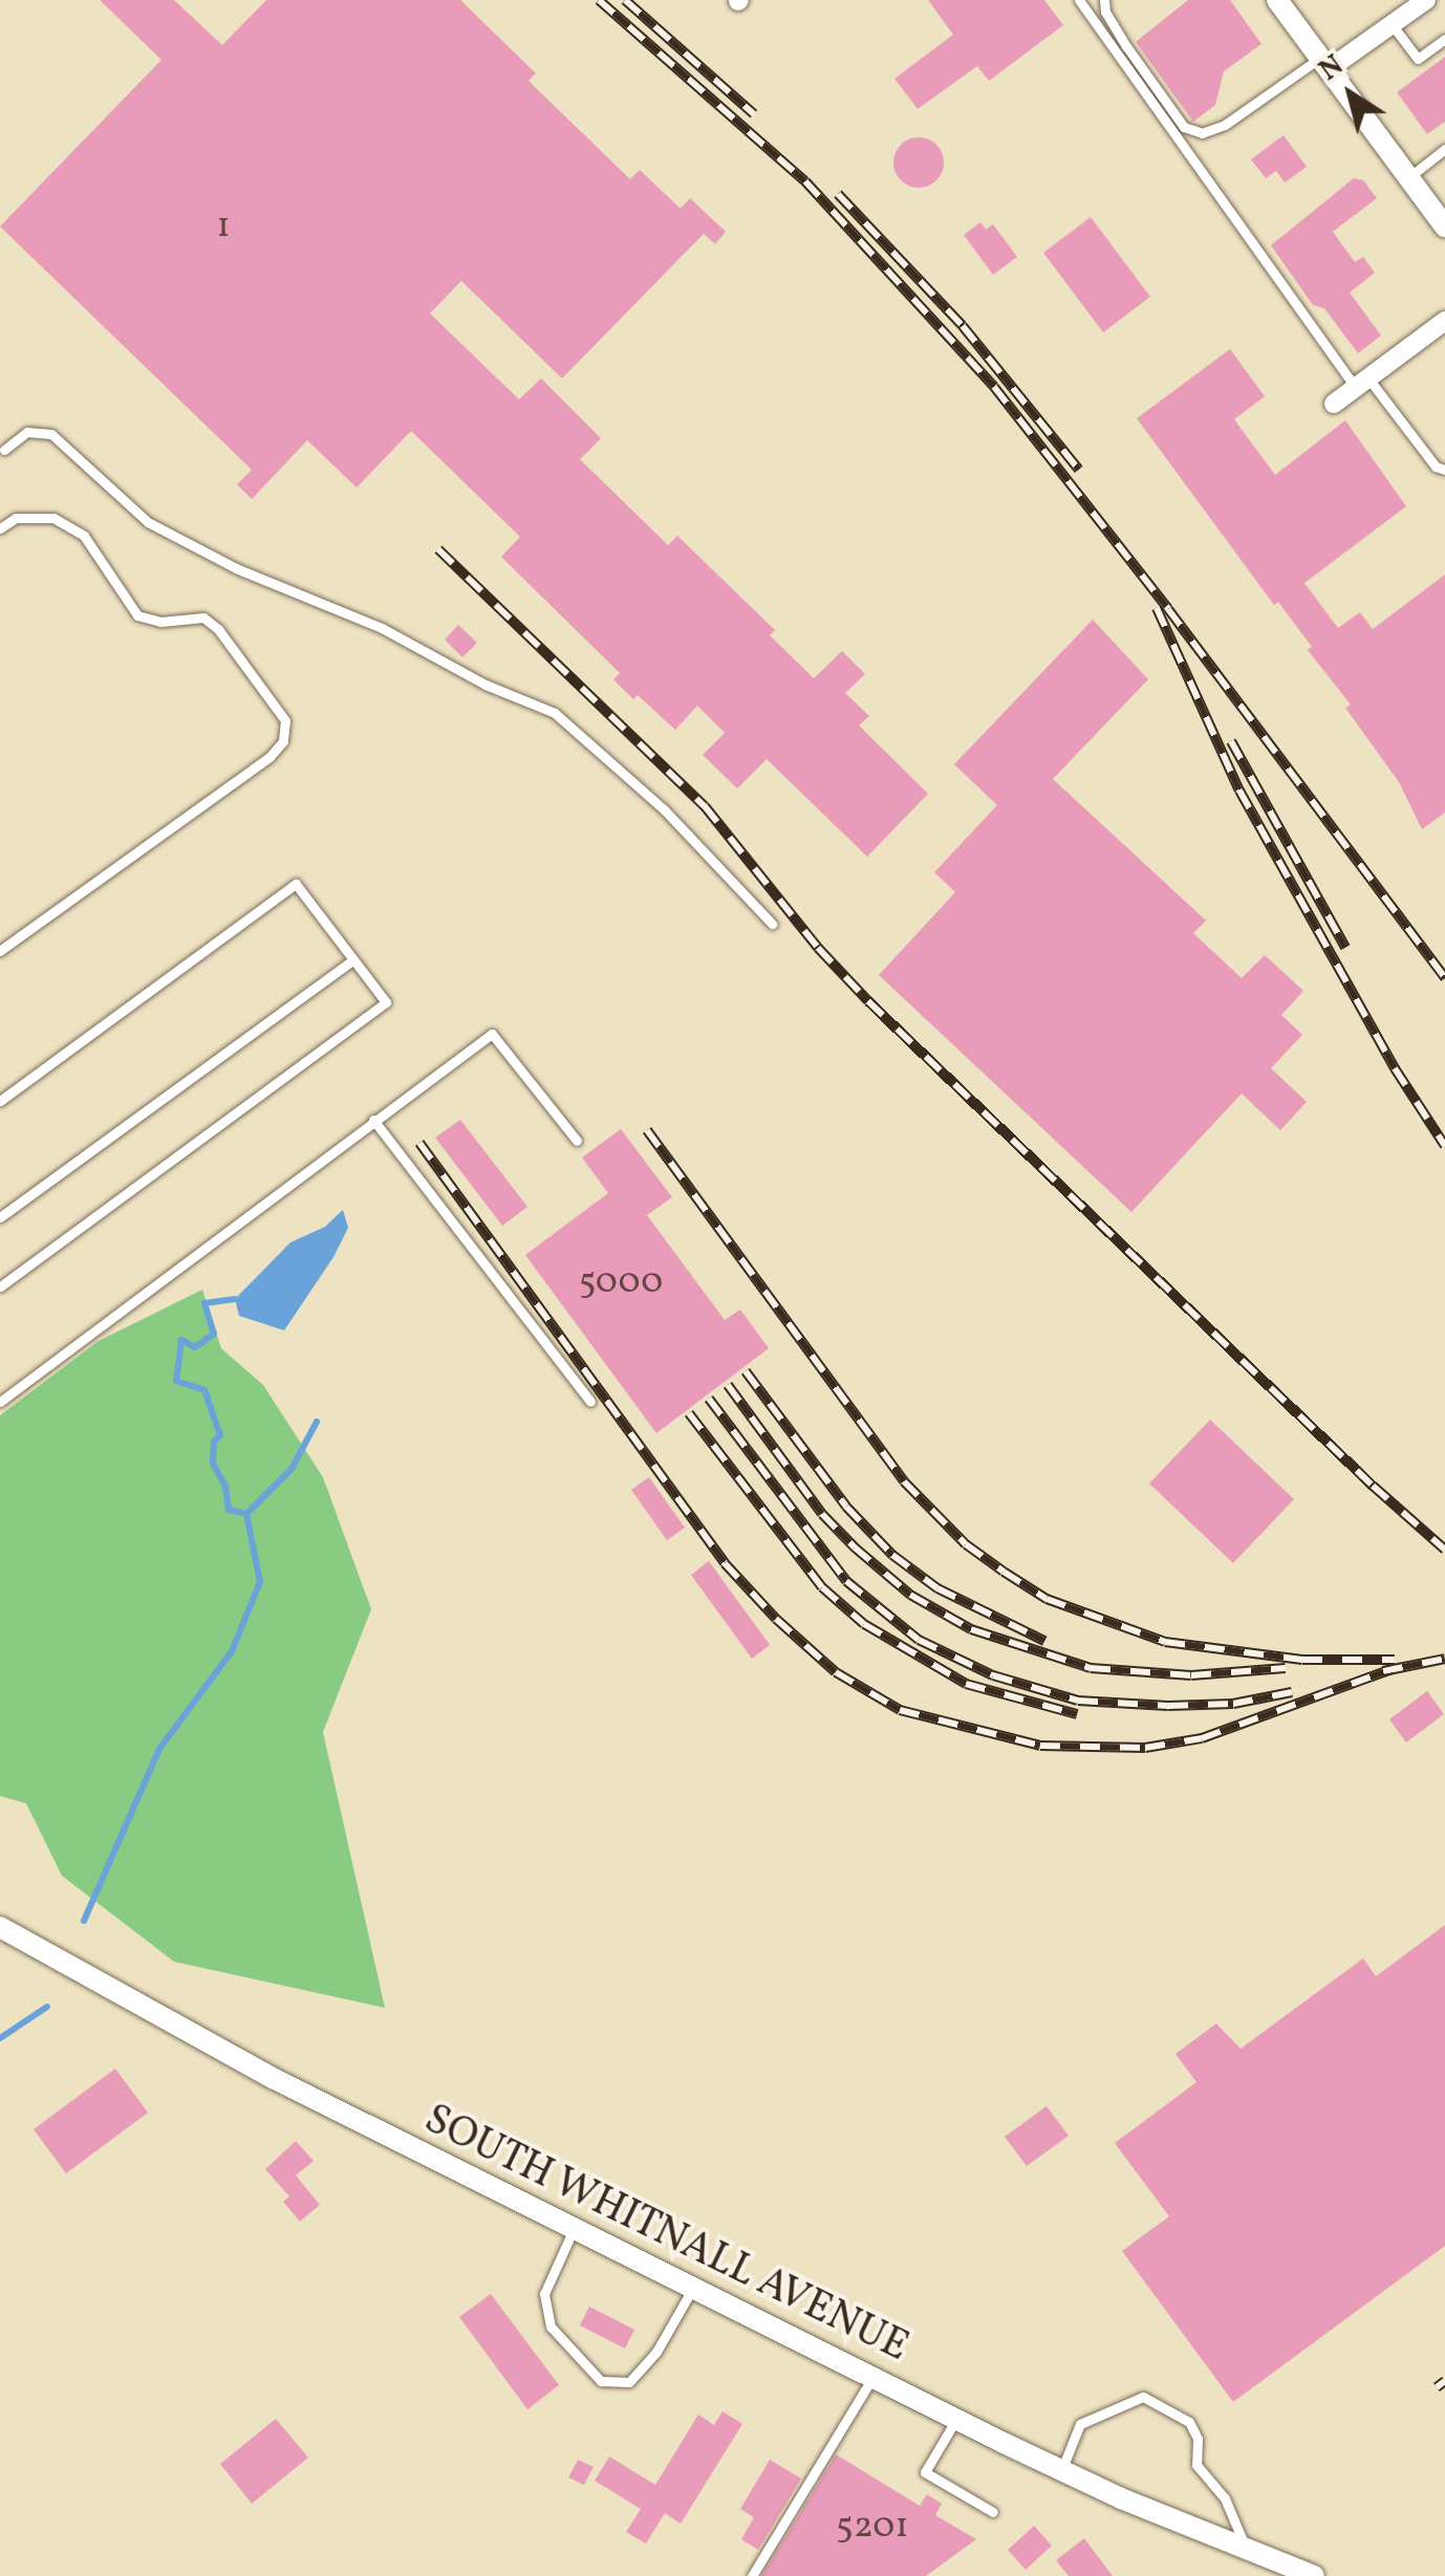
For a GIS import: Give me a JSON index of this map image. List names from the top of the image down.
{
  "streets": {
    "street": ["SOUTH WHITNALL AVENUE"]
  },
  "house_numbers": ["1", "5000", "5201"],
  "north": "top left"
}
